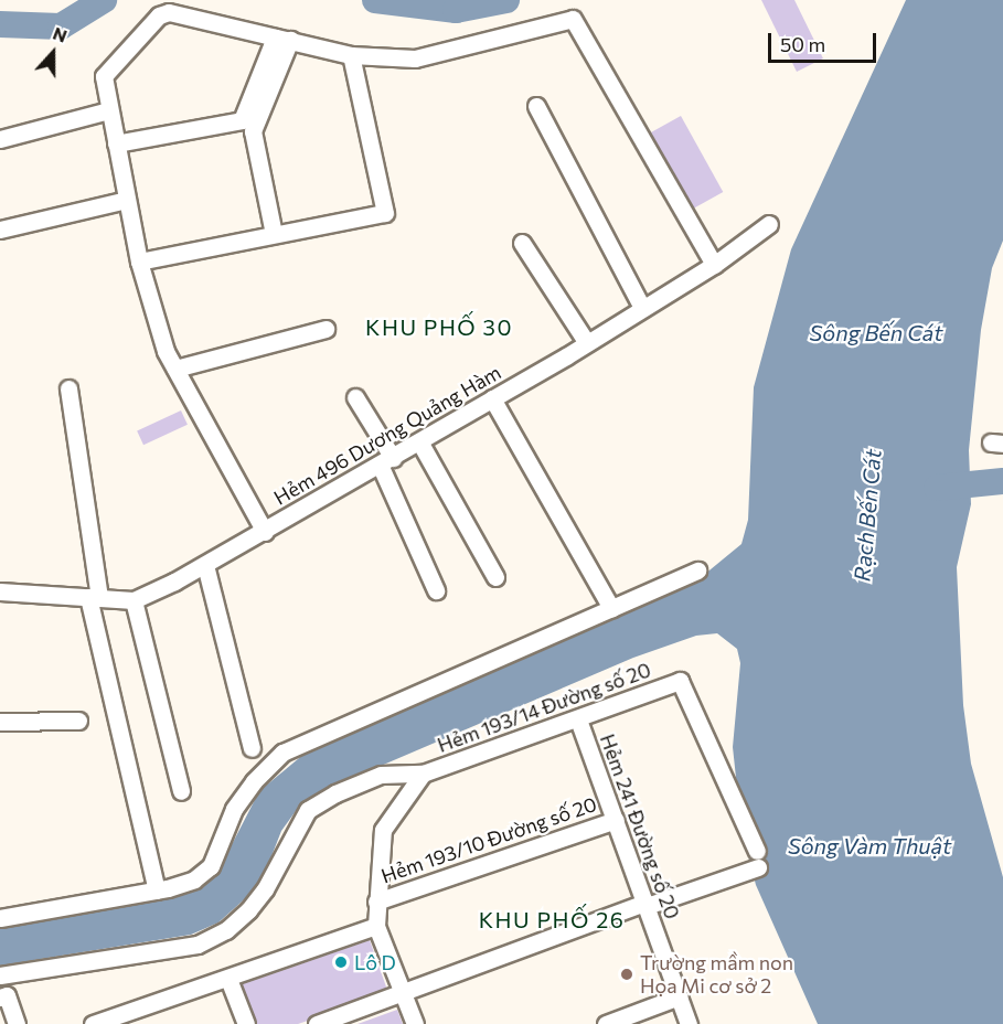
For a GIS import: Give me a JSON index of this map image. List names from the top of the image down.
{
  "streets": {
    "street": [
      "Hẻm 496 Dương Quảng Hàm",
      "Hẻm 193/14 Đường số 20",
      "Hẻm 241 Đường số 20",
      "Hẻm 193/10 Đường số 20"
    ]
  },
  "crossings": [
    ["Hẻm 193/14 Đường số 20", "Hẻm 241 Đường số 20"],
    ["Hẻm 241 Đường số 20", "Hẻm 193/10 Đường số 20"]
  ],
  "districts": ["KHU PHỐ 30", "KHU PHỐ 26"],
  "water": ["Sông Bến Cát", "Rạch Bến Cát", "Sông Vàm Thuật"],
  "places": ["Lô D", "Trường mầm non Họa Mi cơ sở 2"],
  "scale_bar": "50 m",
  "north": "top"
}
